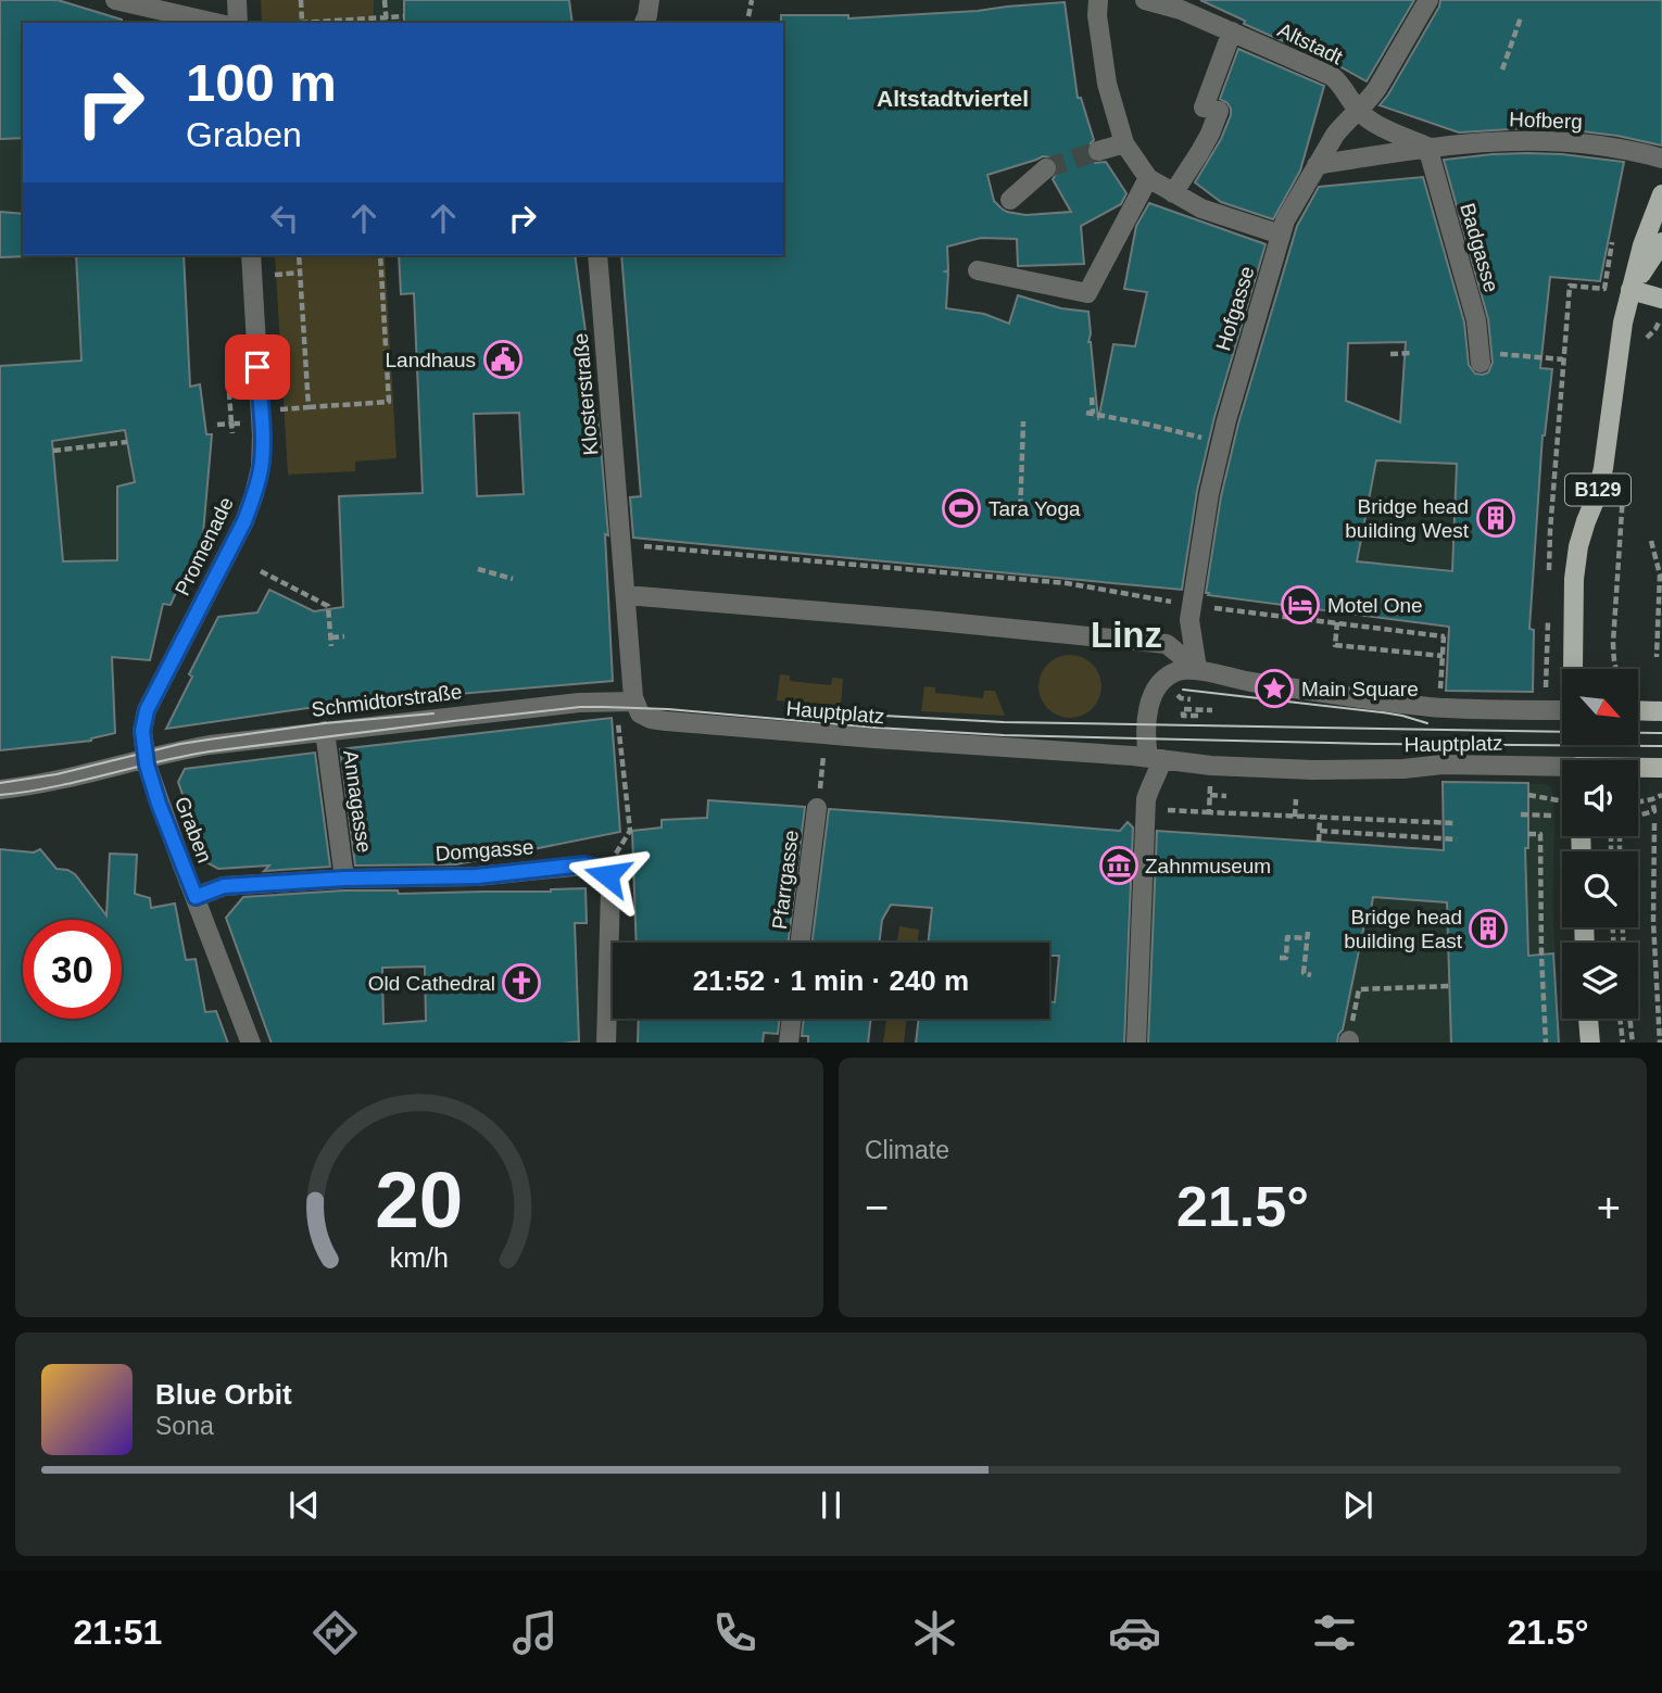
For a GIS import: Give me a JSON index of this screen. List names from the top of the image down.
{
  "streets": {
    "main road": ["B129"],
    "street": [
      "Altstadt",
      "Hofberg",
      "Badgasse",
      "Hofgasse",
      "Klosterstraße",
      "Promenade",
      "Schmidtorstraße",
      "Hauptplatz",
      "Annagasse",
      "Graben",
      "Domgasse",
      "Pfarrgasse"
    ]
  },
  "crossings": [
    ["Altstadt", "Hofberg"],
    ["Altstadt", "Hofgasse"],
    ["Hofberg", "Badgasse"],
    ["Hofberg", "Hofgasse"],
    ["Hofgasse", "Hauptplatz"],
    ["Promenade", "Schmidtorstraße"],
    ["Promenade", "Graben"],
    ["Schmidtorstraße", "Hauptplatz"],
    ["Schmidtorstraße", "Annagasse"],
    ["Schmidtorstraße", "Graben"],
    ["Annagasse", "Domgasse"],
    ["Graben", "Domgasse"]
  ],
  "districts": ["Altstadtviertel", "Linz"],
  "places": {
    "public building": ["Landhaus"],
    "sports": ["Tara Yoga"],
    "building": ["Bridge head building West", "Bridge head building East"],
    "hotel": ["Motel One"],
    "place": ["Main Square"],
    "museum": ["Zahnmuseum"],
    "church": ["Old Cathedral"]
  },
  "north": "bottom right",
  "page": {
    "turn": ["100 m", "Graben"],
    "limit": "30",
    "trip": "21:52 · 1 min · 240 m",
    "tile": "Climate",
    "heat": ["−", "21.5°", "+"],
    "song": ["Blue Orbit", "Sona"],
    "tabs": ["21:51", "21.5°"],
    "gauge": ["20", "km/h"]
  }
}
